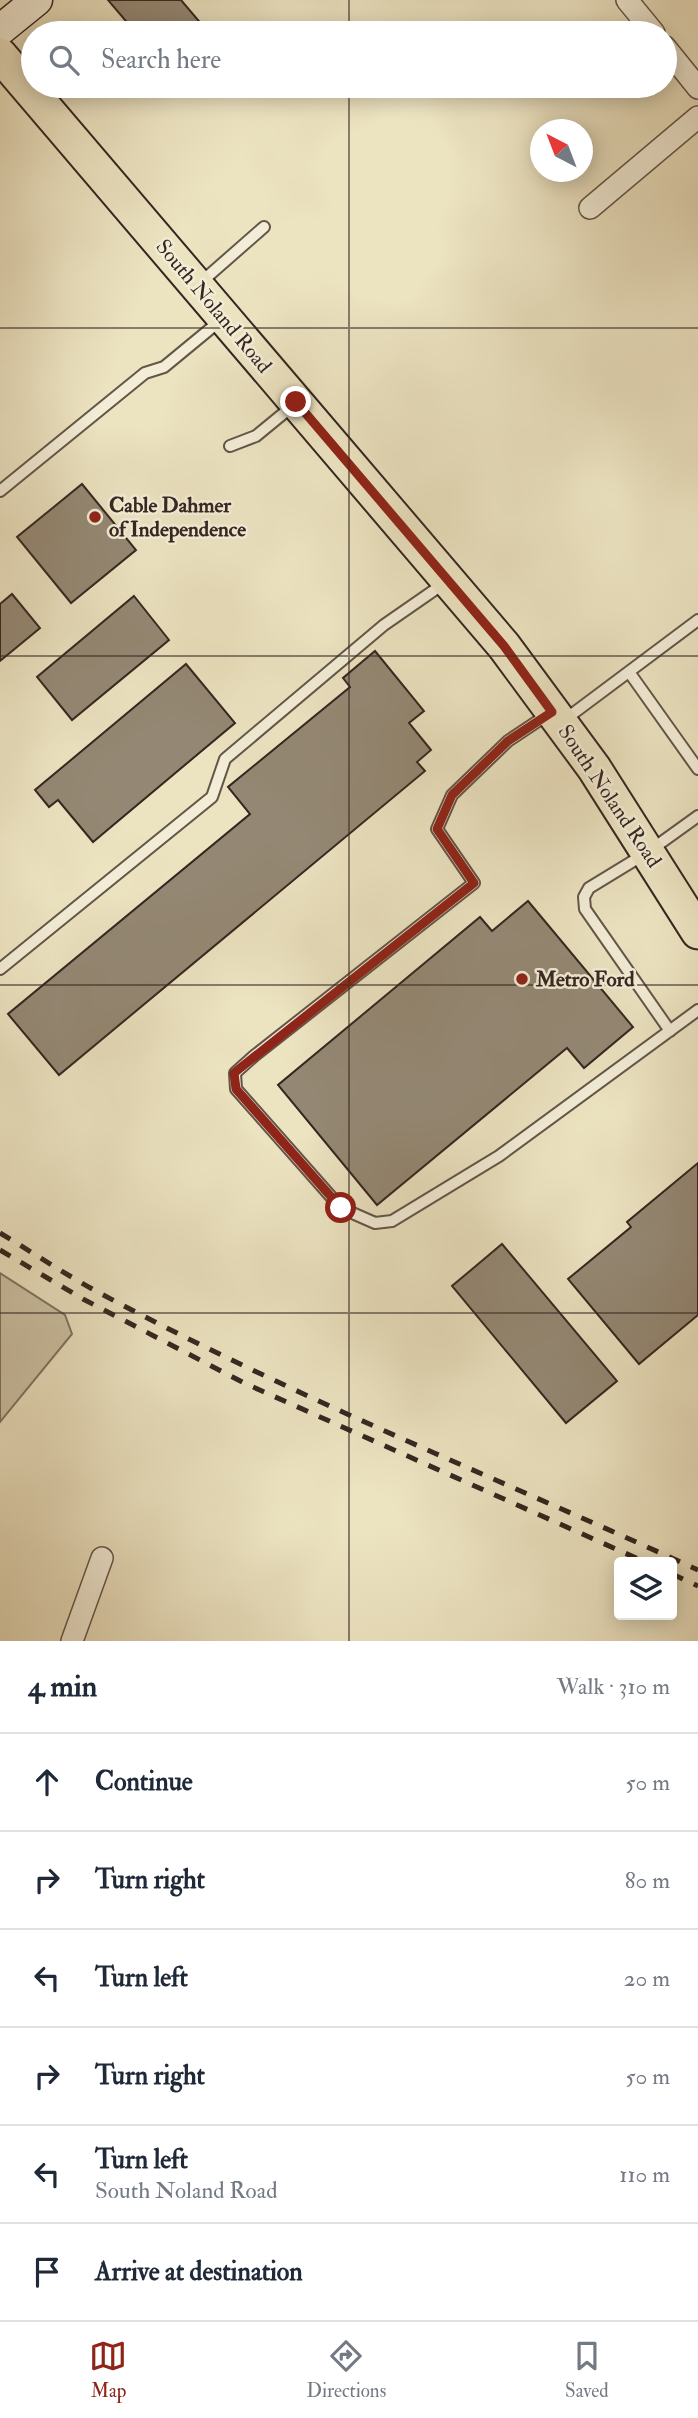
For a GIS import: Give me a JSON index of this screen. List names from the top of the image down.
{
  "streets": {
    "main road": ["South Noland Road"]
  },
  "places": ["Cable Dahmer of Independence", "Metro Ford"],
  "north": "top left",
  "page": {
    "search": "Search here",
    "heading": ["4 min", "Walk · 310 m"],
    "list": [
      ["Continue", "50 m"],
      ["Turn right", "80 m"],
      ["Turn left", "20 m"],
      ["Turn right", "50 m"],
      ["Turn left", "South Noland Road", "110 m"],
      "Arrive at destination"
    ],
    "nav": ["Map", "Directions", "Saved"]
  }
}
